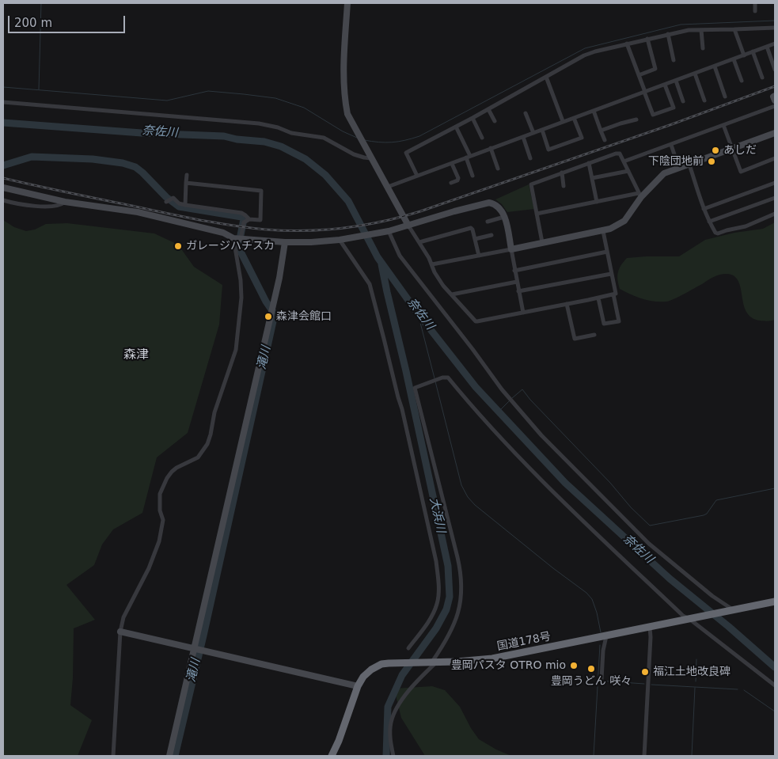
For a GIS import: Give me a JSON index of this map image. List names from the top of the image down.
{
  "streets": {
    "highway": ["国道178号"]
  },
  "districts": ["森津"],
  "water": ["奈佐川", "滝川", "大浜川"],
  "places": [
    "あしだ",
    "下陰団地前",
    "ガレージハチスカ",
    "森津会館口",
    "豊岡パスタ OTRO mio",
    "豊岡うどん 咲々",
    "福江土地改良碑"
  ],
  "scale_bar": "200 m"
}
